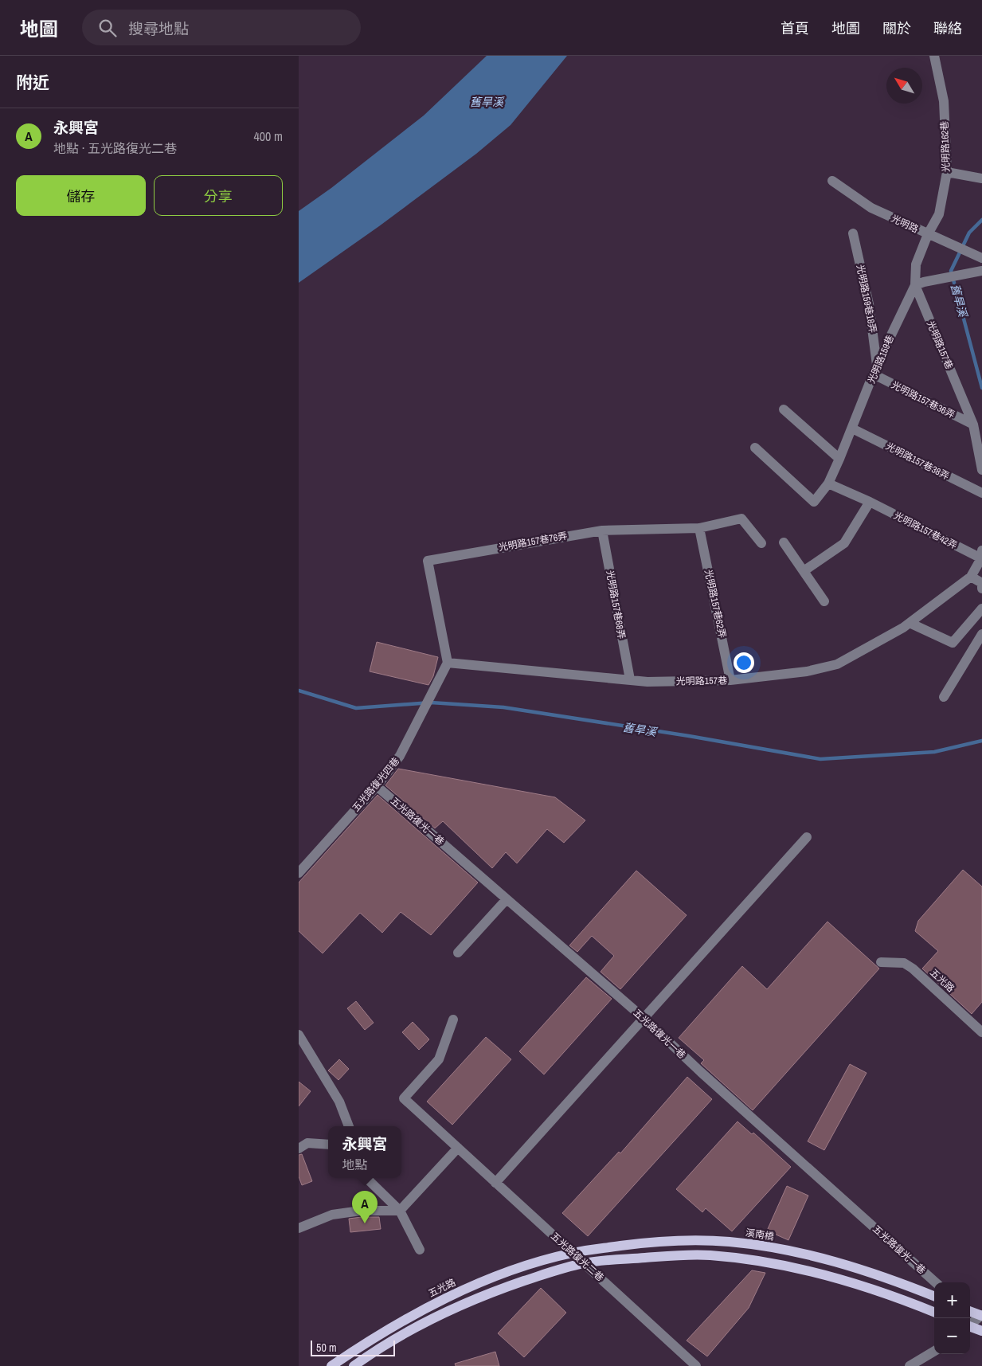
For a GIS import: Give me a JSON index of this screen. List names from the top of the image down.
{
  "streets": {
    "main road": ["五光路", "溪南橋"],
    "street": [
      "光明路162巷",
      "光明路",
      "光明路159巷18弄",
      "光明路157巷",
      "光明路159巷",
      "光明路157巷36弄",
      "光明路157巷38弄",
      "光明路157巷42弄",
      "光明路157巷76弄",
      "光明路157巷62弄",
      "光明路157巷68弄",
      "五光路復光四巷",
      "五光路復光一巷",
      "五光路復光二巷"
    ]
  },
  "crossings": [
    ["光明路162巷", "光明路"],
    ["光明路162巷", "光明路159巷"],
    ["光明路", "光明路159巷"],
    ["光明路159巷18弄", "光明路159巷"],
    ["光明路157巷", "光明路159巷"],
    ["光明路157巷", "光明路157巷36弄"],
    ["光明路157巷", "光明路157巷42弄"],
    ["光明路157巷", "光明路157巷76弄"],
    ["光明路157巷", "光明路157巷62弄"],
    ["光明路157巷", "光明路157巷68弄"],
    ["光明路157巷", "五光路復光四巷"],
    ["光明路159巷", "光明路157巷36弄"],
    ["光明路159巷", "光明路157巷38弄"],
    ["光明路159巷", "光明路157巷42弄"],
    ["光明路157巷76弄", "光明路157巷62弄"],
    ["光明路157巷76弄", "光明路157巷68弄"],
    ["光明路157巷76弄", "五光路復光四巷"],
    ["五光路復光四巷", "五光路復光一巷"],
    ["五光路", "溪南橋"],
    ["五光路", "五光路復光二巷"],
    ["溪南橋", "五光路復光二巷"]
  ],
  "water": ["舊旱溪"],
  "scale_bar": "50 m",
  "north": "top left",
  "page": {
    "header": "地圖",
    "search": "搜尋地點",
    "nav": [
      "首頁",
      "地圖",
      "關於",
      "聯絡"
    ],
    "heading": "附近",
    "list": [
      {
        "mark": "A",
        "name": "永興宮",
        "note": "地點 · 五光路復光二巷",
        "value": "400 m"
      }
    ],
    "buttons": ["儲存", "分享"],
    "popup": ["永興宮", "地點"],
    "pins": "A",
    "map_buttons": ["+", "−"],
    "scale": "50 m"
  }
}
